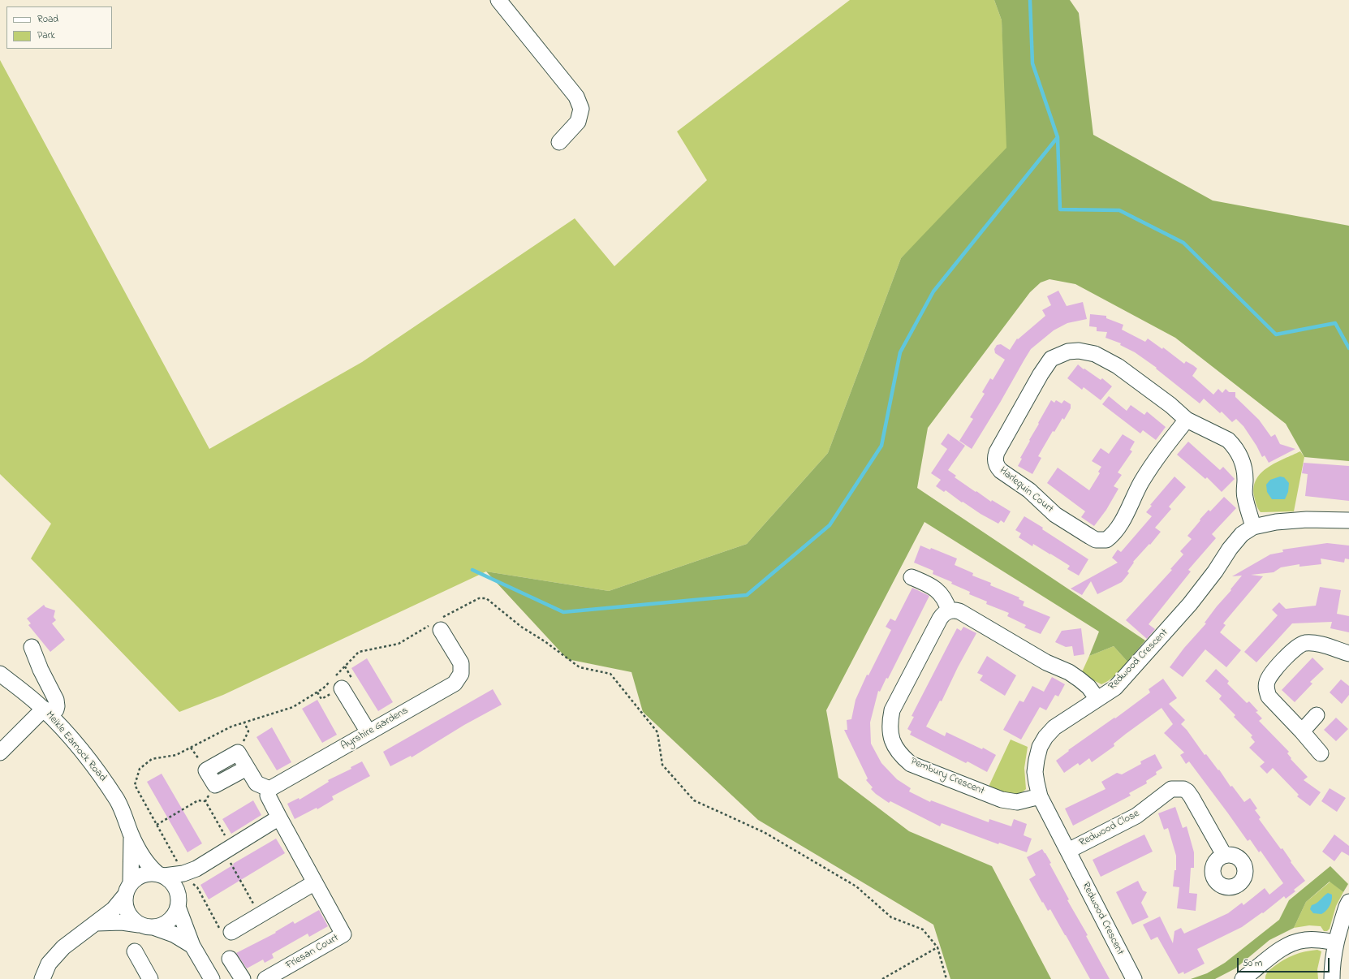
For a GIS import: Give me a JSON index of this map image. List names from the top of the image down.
{
  "streets": {
    "street": [
      "Harlequin Court",
      "Redwood Crescent",
      "Ayrshire Gardens",
      "Meikle Earnock Road",
      "Pembury Crescent",
      "Redwood Close",
      "Friesan Court"
    ]
  },
  "crossings": [
    ["Harlequin Court", "Redwood Crescent"],
    ["Redwood Crescent", "Pembury Crescent"],
    ["Redwood Crescent", "Redwood Close"]
  ],
  "legend": ["Road", "Park"],
  "scale_bar": "50 m"
}
